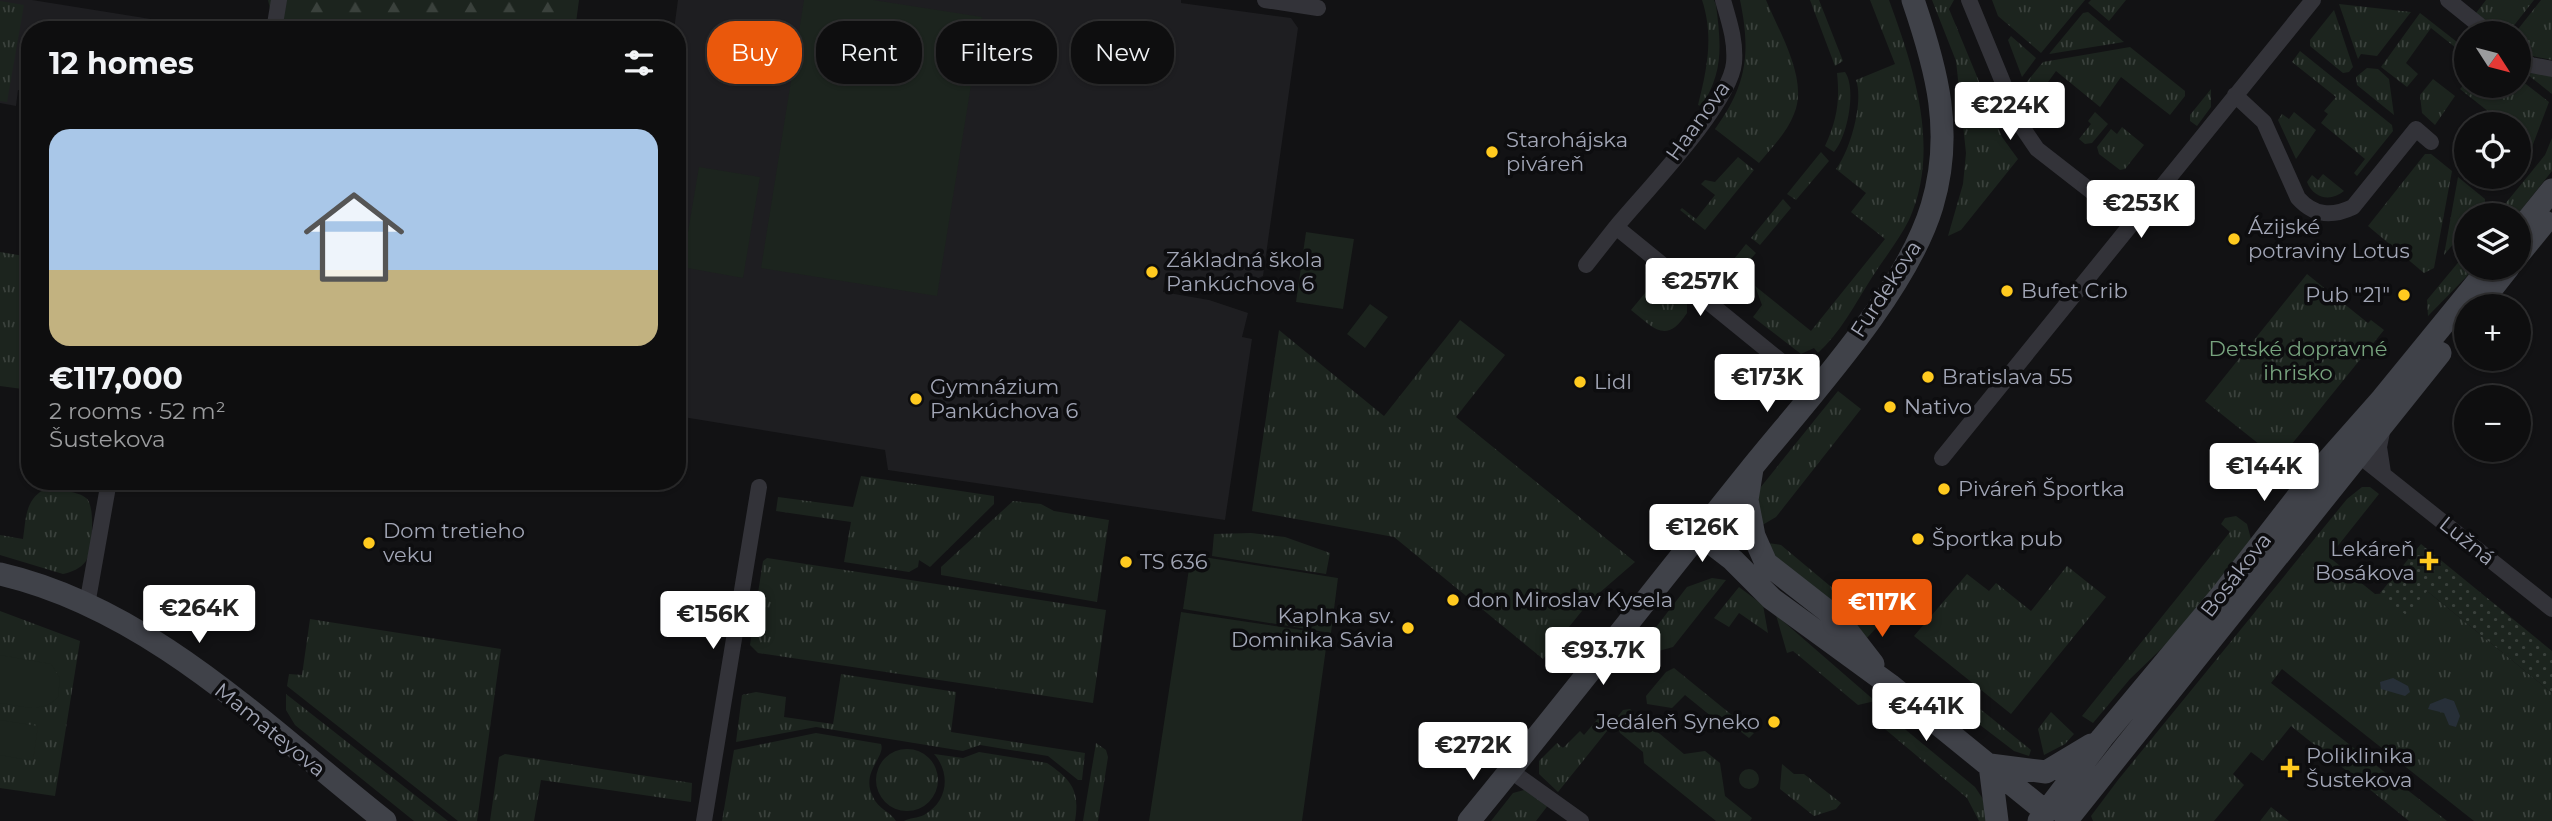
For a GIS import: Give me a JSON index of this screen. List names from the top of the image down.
{
  "streets": {
    "street": [
      "Haanova",
      "Furdekova",
      "Lužná",
      "Bosákova",
      "Mamateyova"
    ]
  },
  "crossings": [
    ["Lužná", "Bosákova"]
  ],
  "parks": ["Detské dopravné ihrisko"],
  "places": {
    "other": [
      "Starohájska piváreň",
      "Ázijské potraviny Lotus",
      "Základná škola Pankúchova 6",
      "Bufet Crib",
      "Pub \"21\"",
      "Bratislava 55",
      "Lidl",
      "Gymnázium Pankúchova 6",
      "Nativo",
      "Piváreň Športka",
      "Športka pub",
      "Dom tretieho veku",
      "TS 636",
      "don Miroslav Kysela",
      "Kaplnka sv. Dominika Sávia",
      "Jedáleň Syneko"
    ],
    "health": ["Lekáreň Bosákova", "Poliklinika Šustekova"]
  },
  "north": "bottom right",
  "page": {
    "map_buttons": ["+", "−"],
    "chip": [
      "Buy",
      "Rent",
      "Filters",
      "New"
    ],
    "heading": "12 homes",
    "price": [
      "€224K",
      "€253K",
      "€257K",
      "€173K",
      "€144K",
      "€126K",
      "€117K",
      "€264K",
      "€156K",
      "€93.7K",
      "€441K",
      "€272K"
    ],
    "list": [
      {
        "name": "€117,000",
        "note": "2 rooms · 52 m² · Šustekova"
      }
    ]
  }
}
